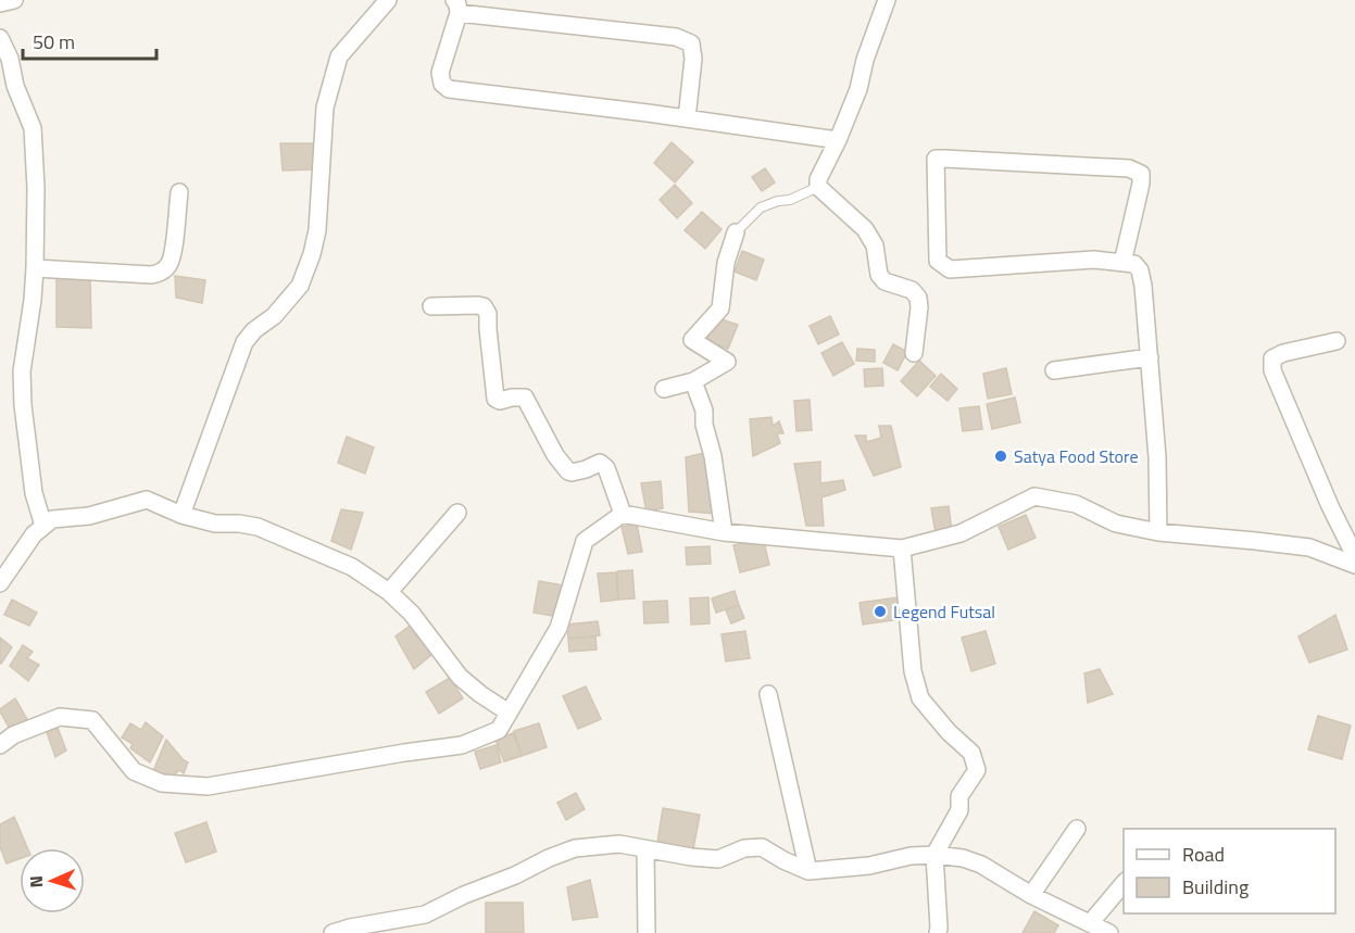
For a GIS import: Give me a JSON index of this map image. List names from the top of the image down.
{
  "places": ["Satya Food Store", "Legend Futsal"],
  "legend": ["Road", "Building"],
  "scale_bar": "50 m",
  "north": "left"
}
